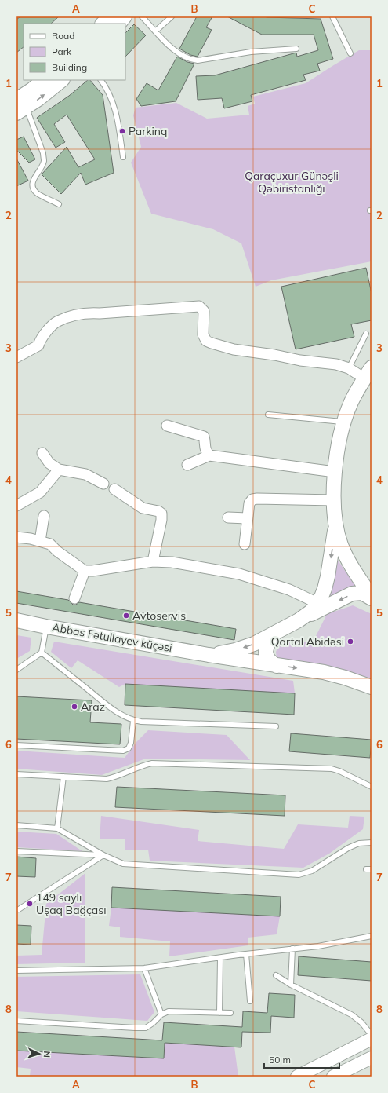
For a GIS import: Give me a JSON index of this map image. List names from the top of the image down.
{
  "streets": {
    "main road": ["Abbas Fətullayev küçəsi"]
  },
  "parks": ["Qaraçuxur Günəşli Qəbiristanlığı"],
  "places": [
    "Parkinq",
    "Avtoservis",
    "Qartal Abidəsi",
    "Araz",
    "149 saylı Uşaq Bağçası"
  ],
  "legend": ["Road", "Park", "Building"],
  "scale_bar": "50 m",
  "north": "right",
  "grid": {
    "columns": ["A", "B", "C"],
    "rows": [
      "1",
      "2",
      "3",
      "4",
      "5",
      "6",
      "7",
      "8"
    ]
  }
}
